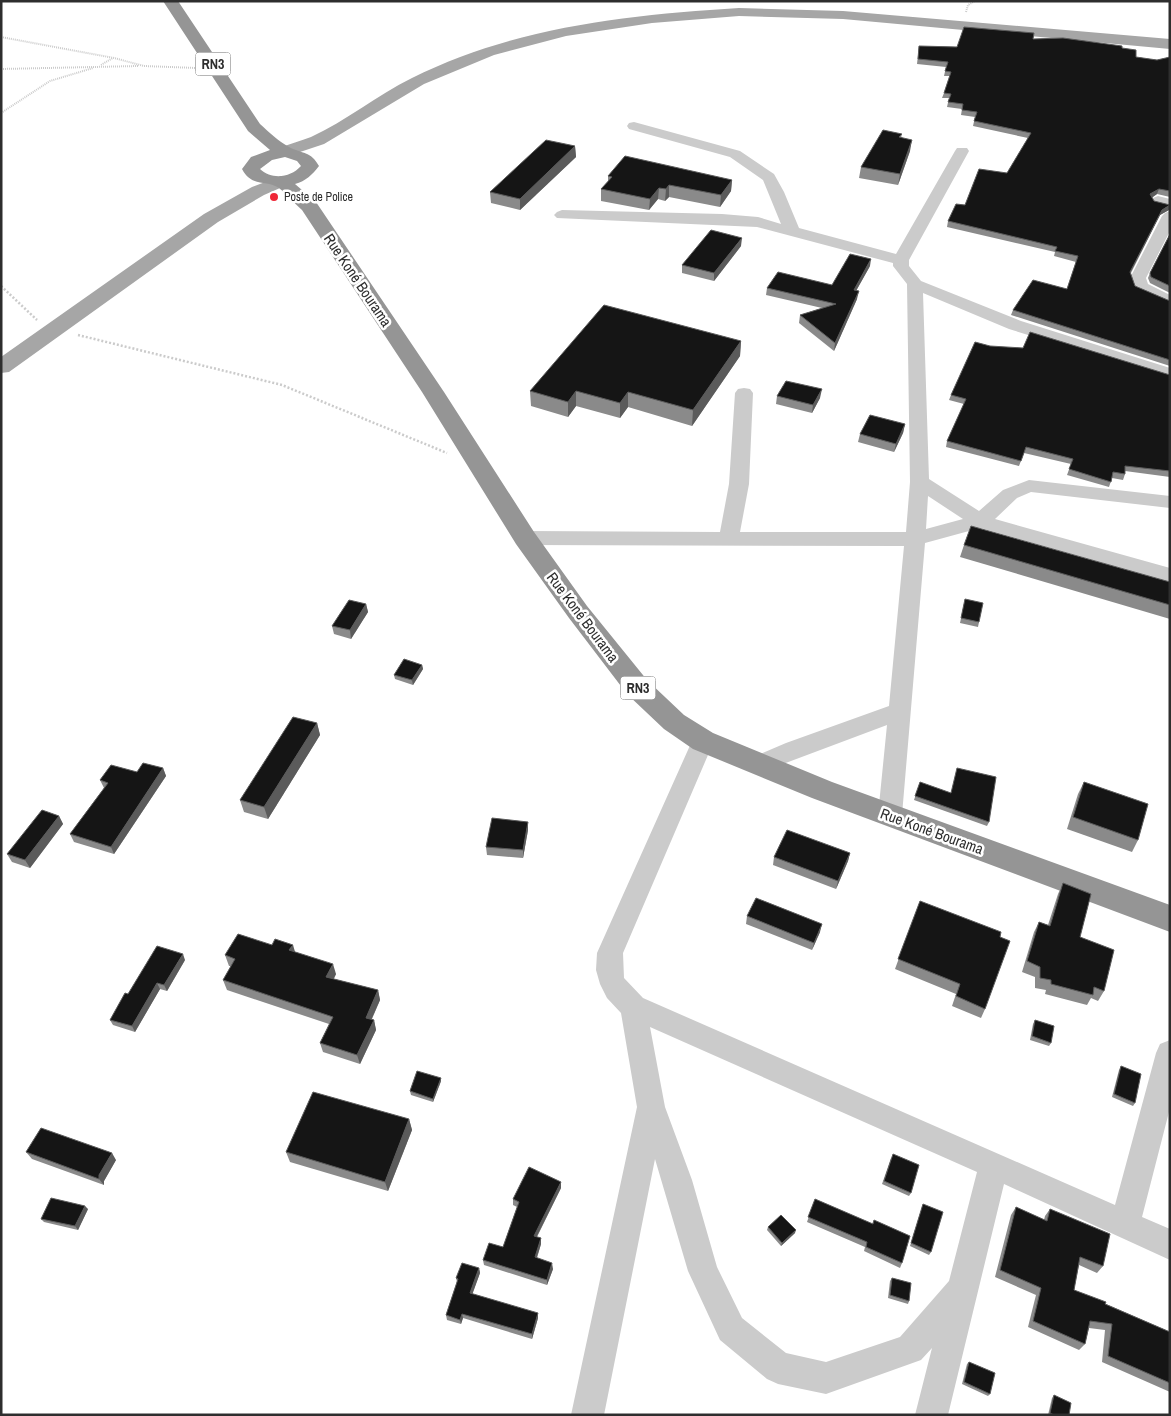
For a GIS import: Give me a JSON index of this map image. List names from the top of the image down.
{
  "streets": {
    "highway": ["RN3", "Rue Koné Bourama"]
  },
  "crossings": [
    ["RN3", "Rue Koné Bourama"]
  ],
  "places": ["Poste de Police"]
}
